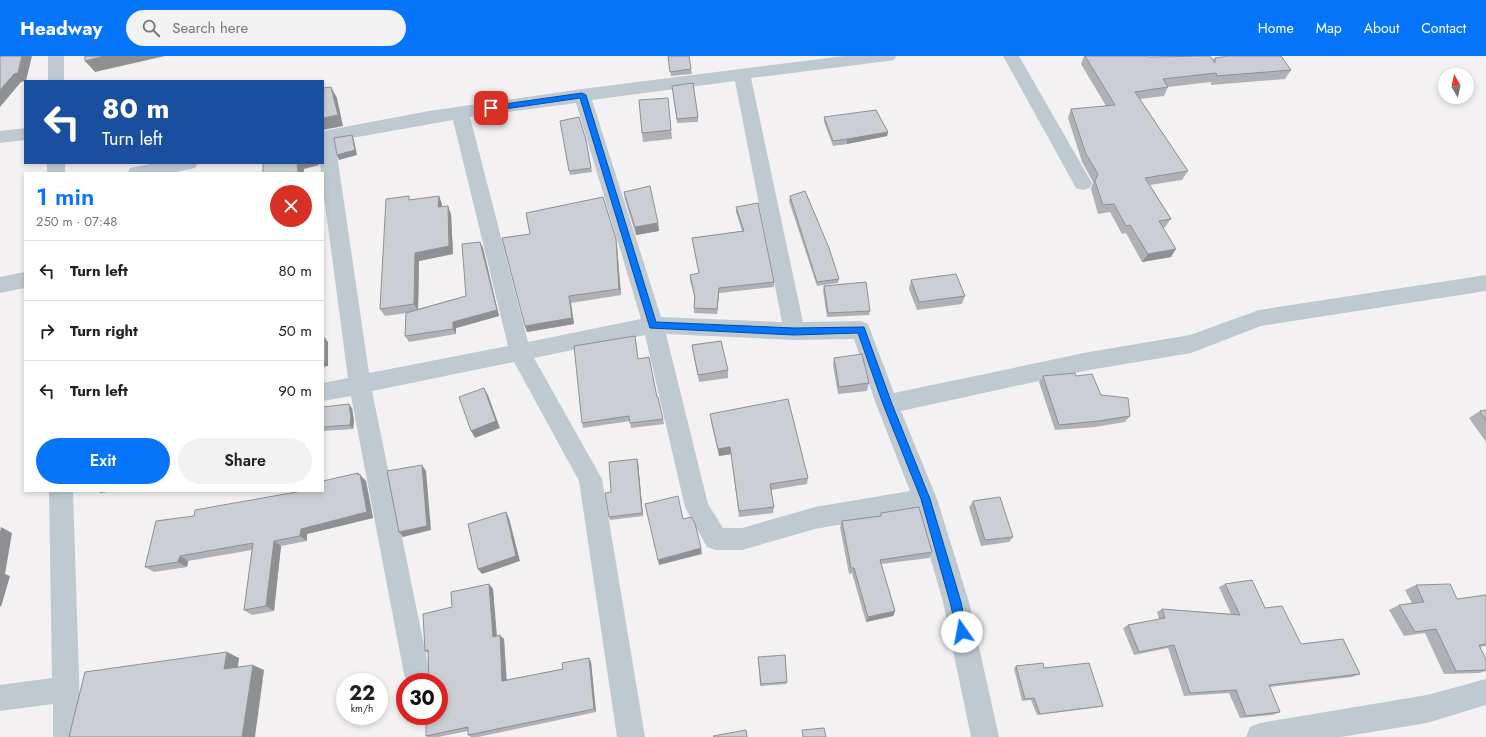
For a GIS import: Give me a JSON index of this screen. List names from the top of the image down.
{
  "north": "top",
  "page": {
    "header": "Headway",
    "search": "Search here",
    "nav": [
      "Home",
      "Map",
      "About",
      "Contact"
    ],
    "turn": ["80 m", "Turn left"],
    "heading": ["1 min", "250 m · 07:48"],
    "list": [
      {
        "name": "Turn left",
        "value": "80 m"
      },
      {
        "name": "Turn right",
        "value": "50 m"
      },
      {
        "name": "Turn left",
        "value": "90 m"
      }
    ],
    "buttons": ["Exit", "Share"],
    "speed": "22 km/h",
    "limit": "30"
  }
}
